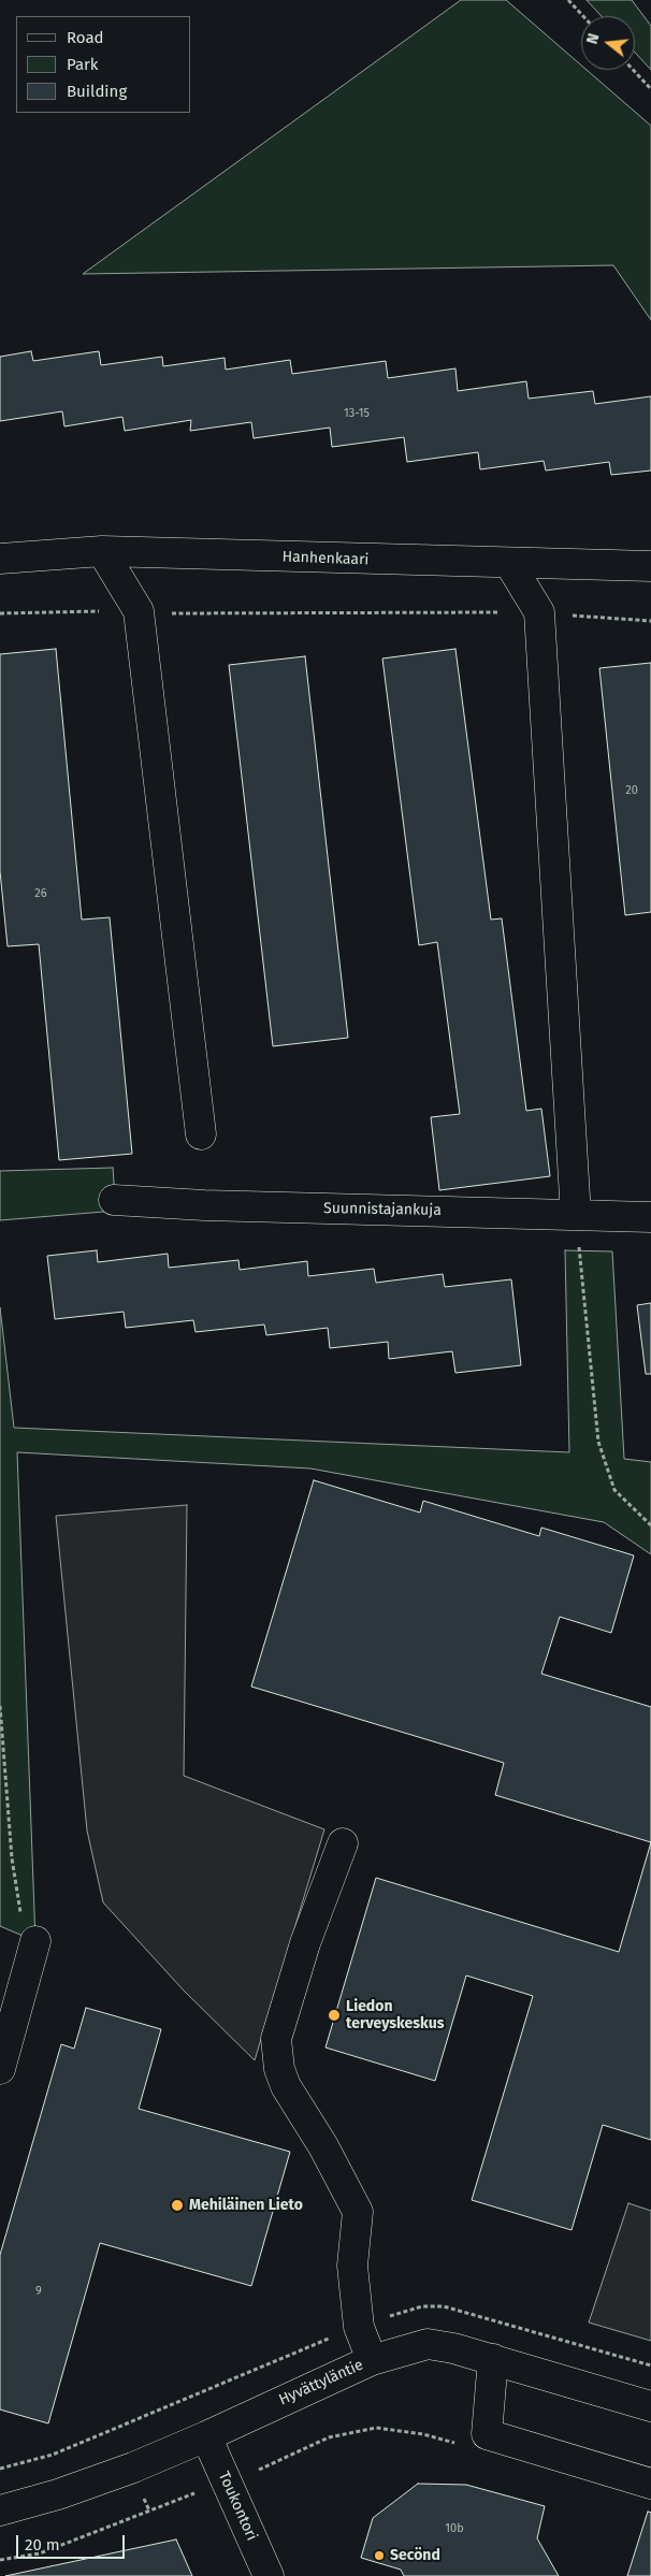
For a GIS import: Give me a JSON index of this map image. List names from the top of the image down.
{
  "streets": {
    "street": [
      "Hanhenkaari",
      "Suunnistajankuja",
      "Hyvättyläntie",
      "Toukontori"
    ]
  },
  "crossings": [
    ["Hyvättyläntie", "Toukontori"]
  ],
  "places": ["Liedon terveyskeskus", "Mehiläinen Lieto", "Secönd"],
  "house_numbers": [
    "13-15",
    "20",
    "26",
    "9",
    "10b"
  ],
  "legend": ["Road", "Park", "Building"],
  "scale_bar": "20 m",
  "north": "left"
}
